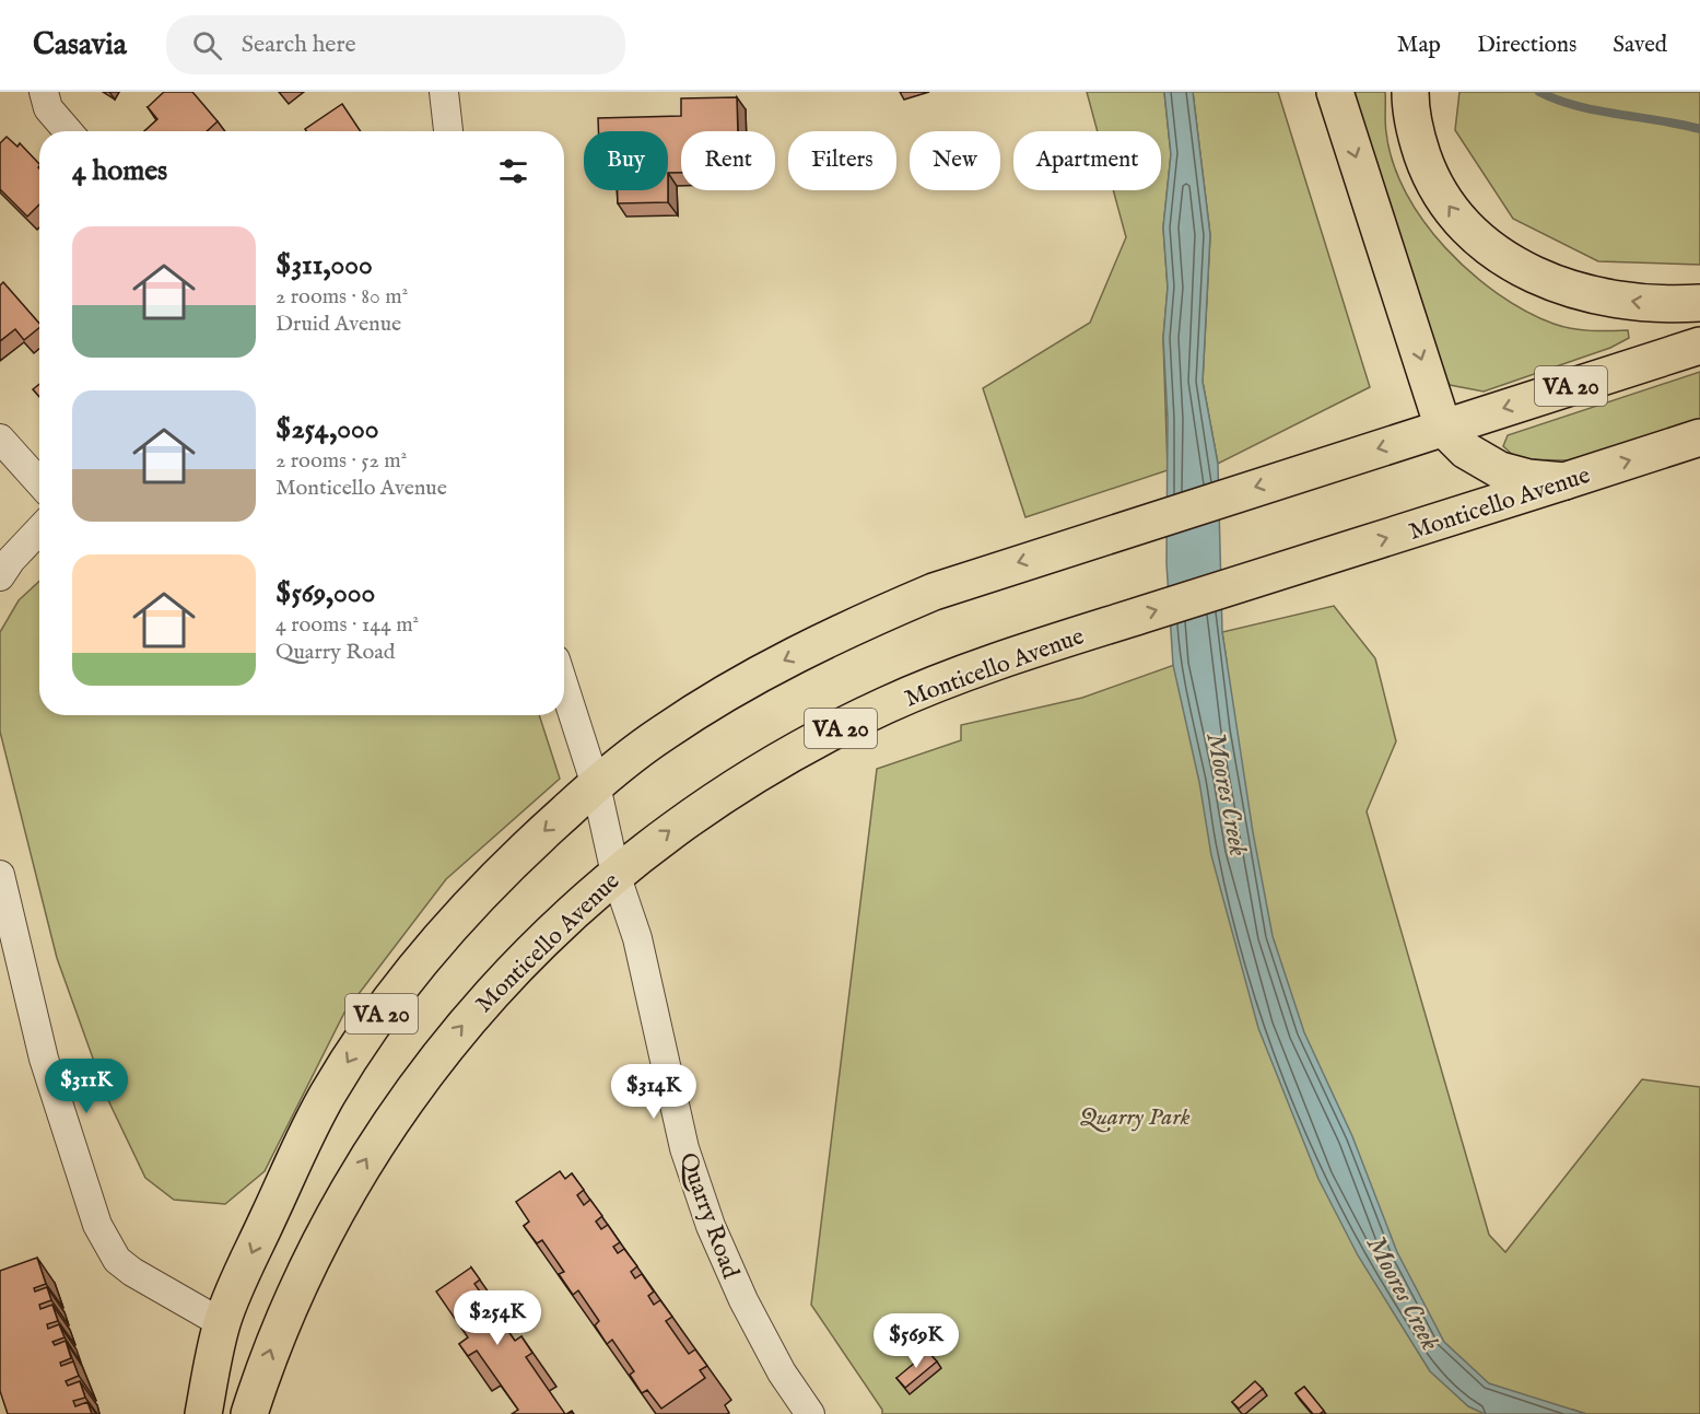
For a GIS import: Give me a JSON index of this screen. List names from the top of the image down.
{
  "streets": {
    "main road": ["VA 20", "Monticello Avenue"],
    "street": ["Quarry Road"]
  },
  "crossings": [
    ["VA 20", "Quarry Road"],
    ["Monticello Avenue", "Quarry Road"]
  ],
  "water": ["Moores Creek"],
  "parks": ["Quarry Park"],
  "page": {
    "header": "Casavia",
    "search": "Search here",
    "nav": ["Map", "Directions", "Saved"],
    "chip": [
      "Buy",
      "Rent",
      "Filters",
      "New",
      "Apartment"
    ],
    "heading": "4 homes",
    "list": [
      {
        "name": "$311,000",
        "note": "2 rooms · 80 m² · Druid Avenue"
      },
      {
        "name": "$254,000",
        "note": "2 rooms · 52 m² · Monticello Avenue"
      },
      {
        "name": "$569,000",
        "note": "4 rooms · 144 m² · Quarry Road"
      }
    ],
    "price": [
      "$311K",
      "$314K",
      "$254K",
      "$569K"
    ]
  }
}
